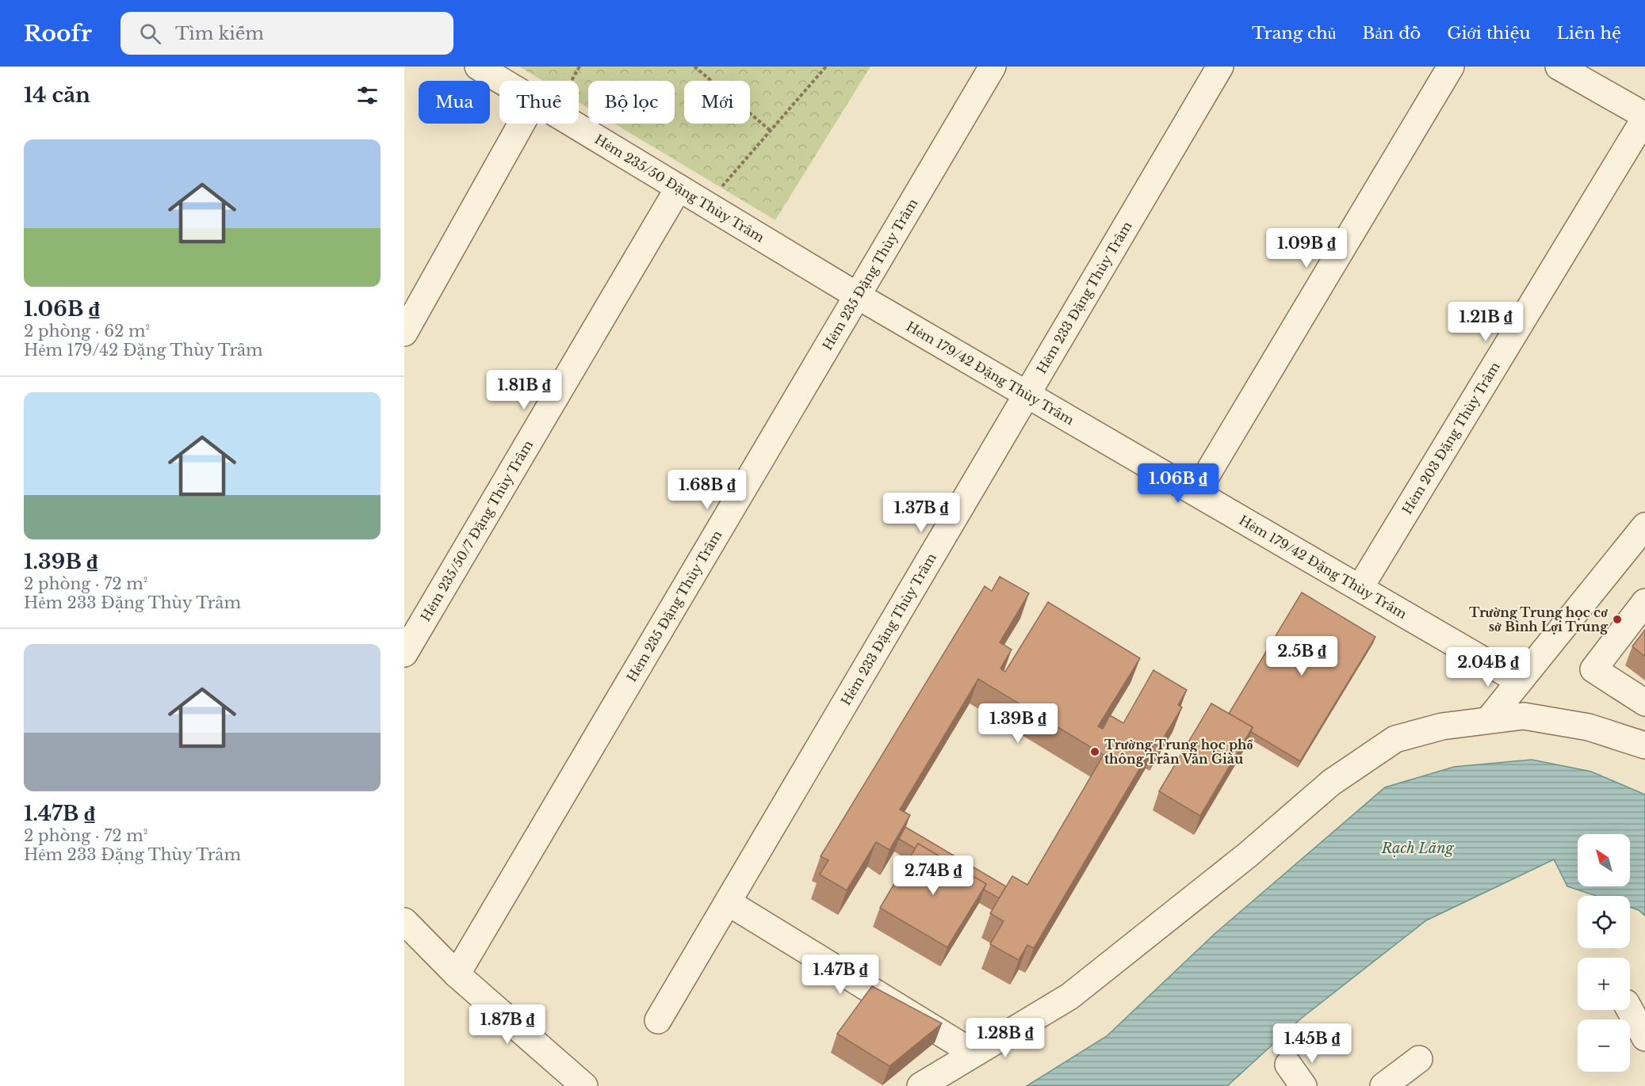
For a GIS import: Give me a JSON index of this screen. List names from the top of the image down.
{
  "streets": {
    "street": [
      "Hẻm 235/50 Đặng Thùy Trâm",
      "Hẻm 235 Đặng Thùy Trâm",
      "Hẻm 233 Đặng Thùy Trâm",
      "Hẻm 179/42 Đặng Thùy Trâm",
      "Hẻm 203 Đặng Thùy Trâm",
      "Hẻm 235/50/7 Đặng Thùy Trâm"
    ]
  },
  "crossings": [
    ["Hẻm 235/50 Đặng Thùy Trâm", "Hẻm 235 Đặng Thùy Trâm"],
    ["Hẻm 235/50 Đặng Thùy Trâm", "Hẻm 179/42 Đặng Thùy Trâm"],
    ["Hẻm 235/50 Đặng Thùy Trâm", "Hẻm 235/50/7 Đặng Thùy Trâm"],
    ["Hẻm 235 Đặng Thùy Trâm", "Hẻm 179/42 Đặng Thùy Trâm"],
    ["Hẻm 233 Đặng Thùy Trâm", "Hẻm 179/42 Đặng Thùy Trâm"],
    ["Hẻm 179/42 Đặng Thùy Trâm", "Hẻm 203 Đặng Thùy Trâm"]
  ],
  "water": ["Rạch Lăng"],
  "places": ["Trường Trung học cơ sở Bình Lợi Trung", "Trường Trung học phổ thông Trần Văn Giàu"],
  "north": "top left",
  "page": {
    "header": "Roofr",
    "search": "Tìm kiếm",
    "nav": [
      "Trang chủ",
      "Bản đồ",
      "Giới thiệu",
      "Liên hệ"
    ],
    "heading": "14 căn",
    "chip": [
      "Mua",
      "Thuê",
      "Bộ lọc",
      "Mới"
    ],
    "list": [
      {
        "name": "1.06B ₫",
        "note": "2 phòng · 62 m² · Hẻm 179/42 Đặng Thùy Trâm"
      },
      {
        "name": "1.39B ₫",
        "note": "2 phòng · 72 m² · Hẻm 233 Đặng Thùy Trâm"
      },
      {
        "name": "1.47B ₫",
        "note": "2 phòng · 72 m² · Hẻm 233 Đặng Thùy Trâm"
      }
    ],
    "price": [
      "1.09B ₫",
      "1.21B ₫",
      "1.81B ₫",
      "1.06B ₫",
      "1.68B ₫",
      "1.37B ₫",
      "2.5B ₫",
      "2.04B ₫",
      "1.39B ₫",
      "2.74B ₫",
      "1.47B ₫",
      "1.87B ₫",
      "1.28B ₫",
      "1.45B ₫"
    ],
    "map_buttons": ["+", "−"]
  }
}
